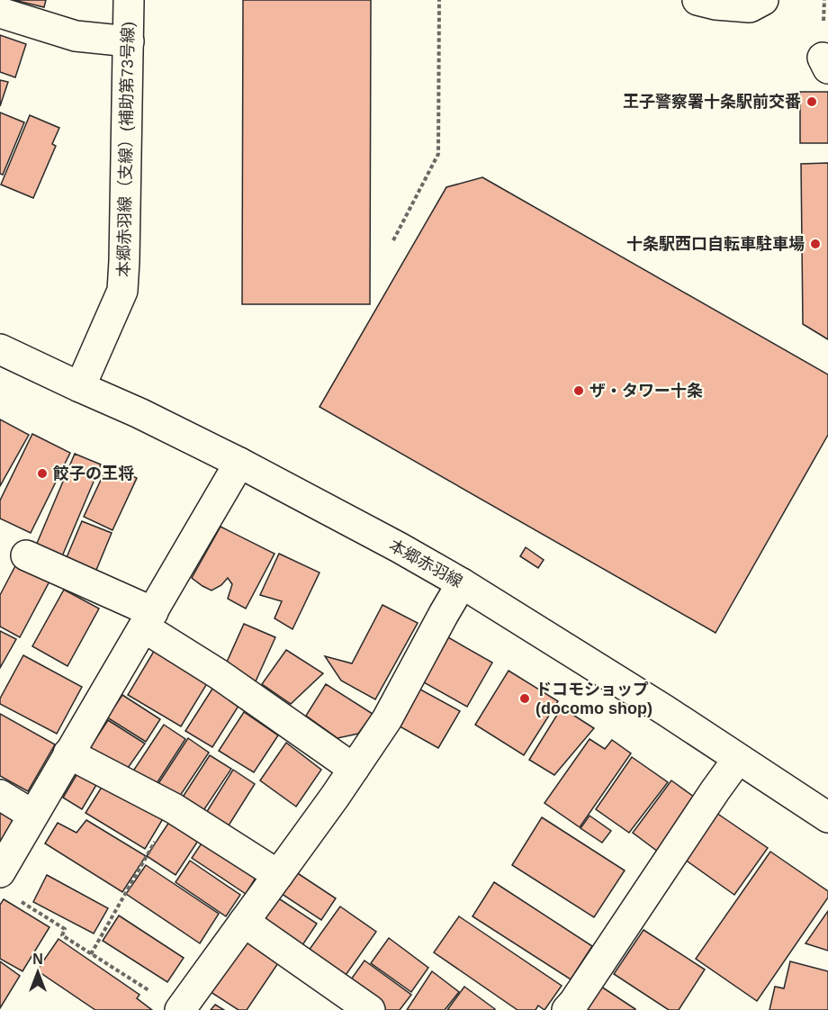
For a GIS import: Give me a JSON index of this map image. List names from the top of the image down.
{
  "streets": {
    "main road": ["本郷赤羽線（支線）(補助第73号線)", "本郷赤羽線"]
  },
  "crossings": [
    ["本郷赤羽線（支線）(補助第73号線)", "本郷赤羽線"]
  ],
  "places": [
    "王子警察署十条駅前交番",
    "十条駅西口自転車駐車場",
    "ザ・タワー十条",
    "餃子の王将",
    "ドコモショップ (docomo shop)"
  ],
  "north": "top"
}
